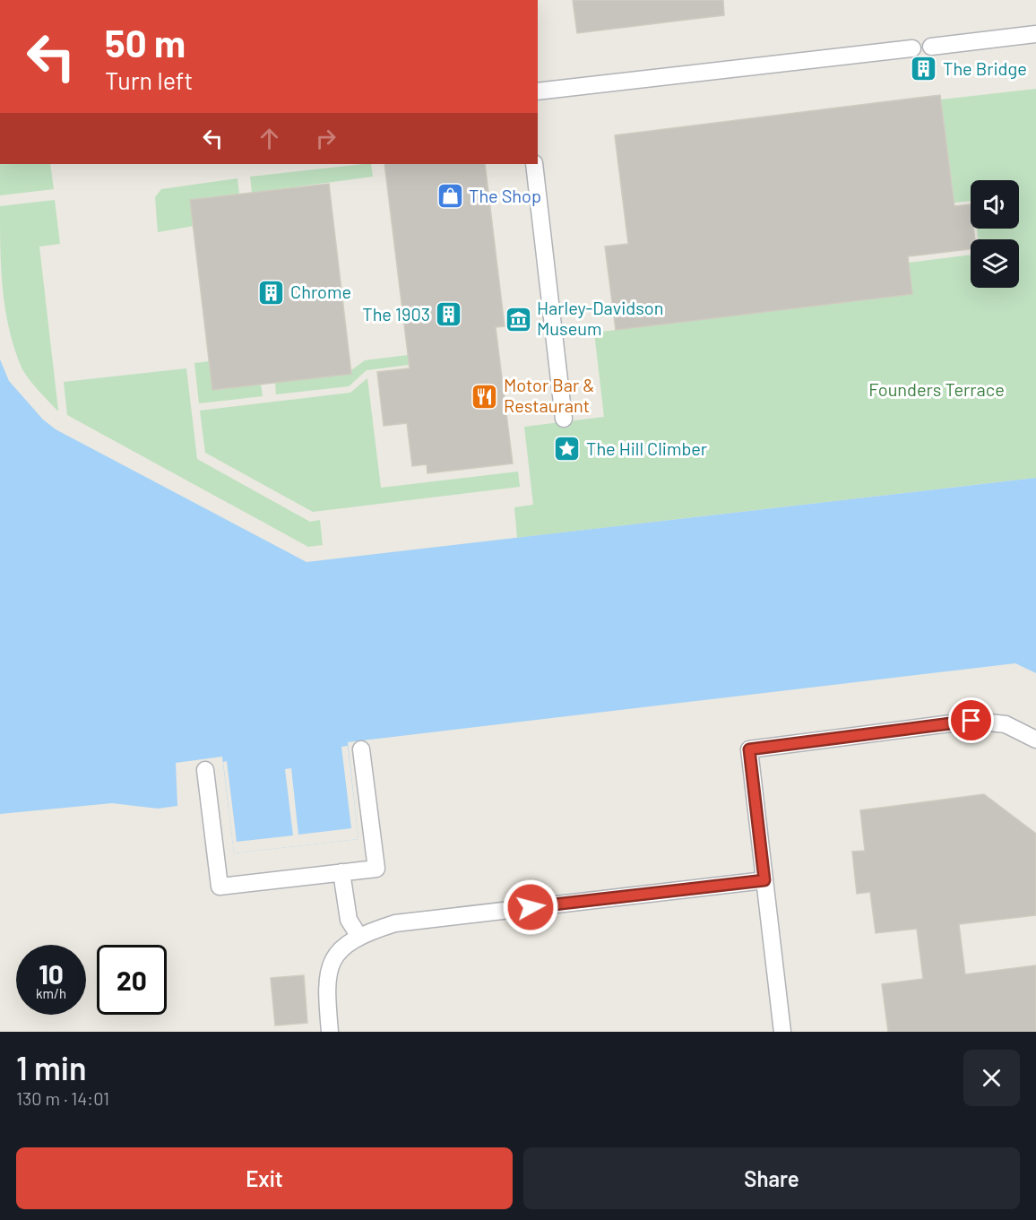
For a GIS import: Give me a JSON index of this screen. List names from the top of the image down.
{
  "parks": ["Founders Terrace"],
  "places": {
    "building": ["The Bridge", "Chrome", "The 1903"],
    "shop": ["The Shop"],
    "museum": ["Harley-Davidson Museum"],
    "restaurant": ["Motor Bar & Restaurant"],
    "place": ["The Hill Climber"]
  },
  "page": {
    "turn": ["50 m", "Turn left"],
    "speed": "10 km/h",
    "limit": "20",
    "heading": ["1 min", "130 m · 14:01"],
    "buttons": ["Exit", "Share"]
  }
}
